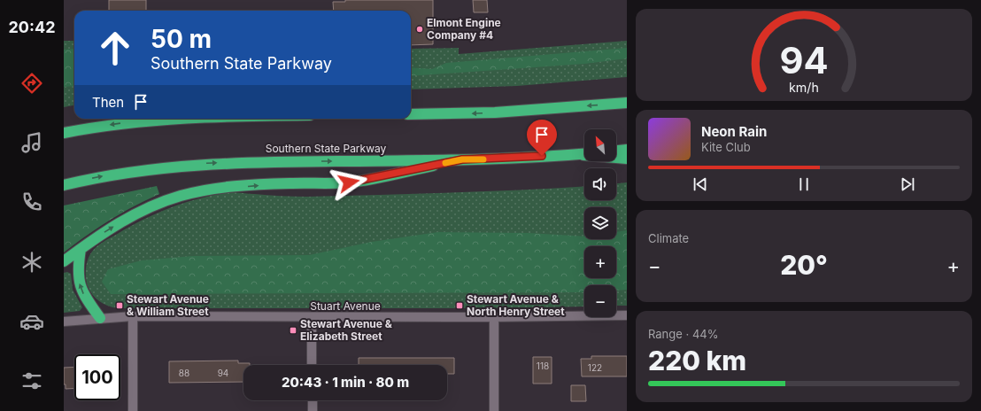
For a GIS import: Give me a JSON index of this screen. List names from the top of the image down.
{
  "streets": {
    "highway": ["Southern State Parkway"],
    "street": ["Stuart Avenue"]
  },
  "places": {
    "other": ["Elmont Engine Company #4"],
    "transit": ["Stewart Avenue & William Street", "Stewart Avenue & North Henry Street", "Stewart Avenue & Elizabeth Street"]
  },
  "house_numbers": [
    "118",
    "122",
    "88",
    "94"
  ],
  "north": "top left",
  "page": {
    "tabs": "20:42",
    "turn": ["50 m", "Southern State Parkway"],
    "then": "Then",
    "song": ["Neon Rain", "Kite Club"],
    "map_buttons": ["+", "−"],
    "tile": [
      "Climate",
      ["Range · 44%", "220 km"]
    ],
    "heat": ["−", "20°", "+"],
    "limit": "100",
    "trip": "20:43 · 1 min · 80 m",
    "gauge": ["94", "km/h"]
  }
}
